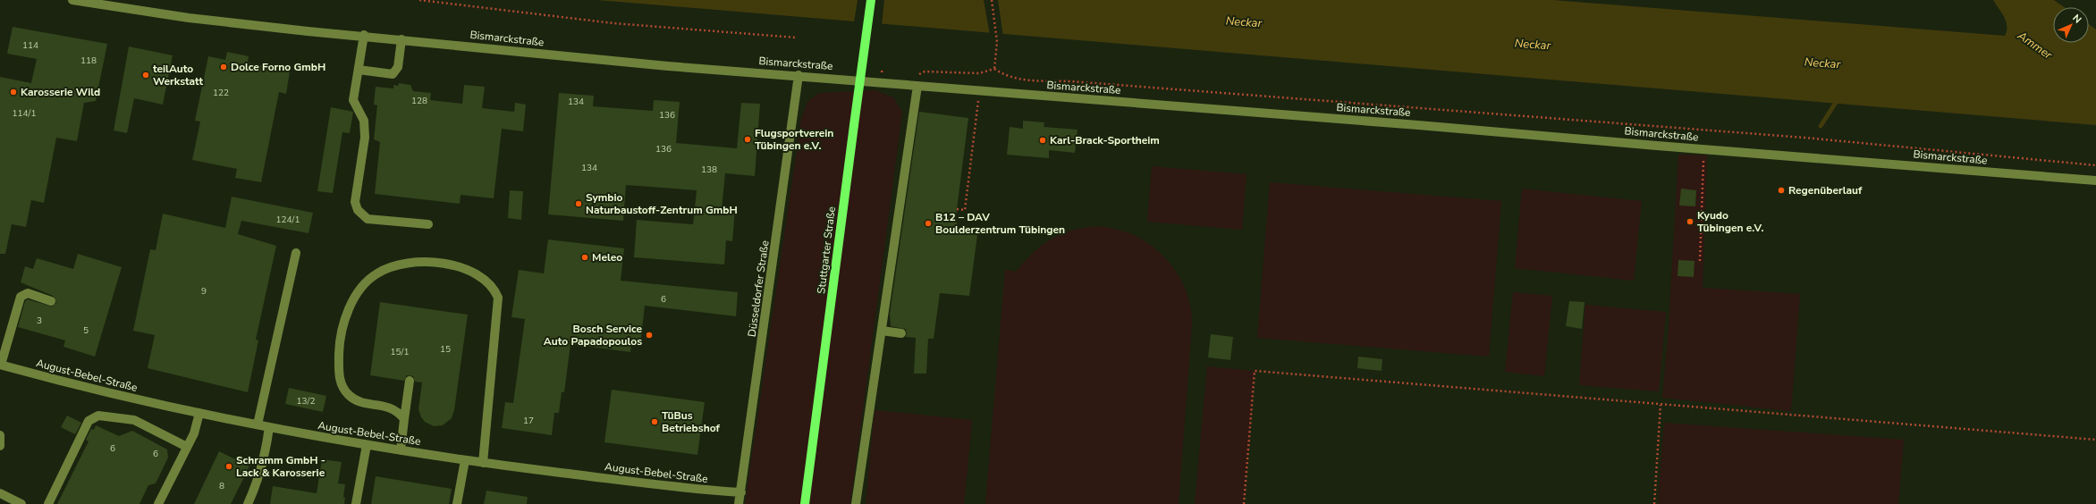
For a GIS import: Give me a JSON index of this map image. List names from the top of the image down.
{
  "streets": {
    "main road": ["Stuttgarter Straße"],
    "street": ["Bismarckstraße", "Düsseldorfer Straße", "August-Bebel-Straße"]
  },
  "crossings": [
    ["Bismarckstraße", "Düsseldorfer Straße"],
    ["Düsseldorfer Straße", "August-Bebel-Straße"]
  ],
  "water": ["Neckar", "Ammer"],
  "places": [
    "Dolce Forno GmbH",
    "teilAuto Werkstatt",
    "Karosserie Wild",
    "Flugsportverein Tübingen e.V.",
    "Karl-Brack-Sportheim",
    "Regenüberlauf",
    "Symbio Naturbaustoff-Zentrum GmbH",
    "Kyudo Tübingen e.V.",
    "B12 – DAV Boulderzentrum Tübingen",
    "Meleo",
    "Bosch Service Auto Papadopoulos",
    "TüBus Betriebshof",
    "Schramm GmbH - Lack & Karosserie"
  ],
  "house_numbers": [
    "114",
    "118",
    "122",
    "128",
    "134",
    "114/1",
    "136",
    "136",
    "134",
    "138",
    "124/1",
    "9",
    "6",
    "3",
    "5",
    "15",
    "15/1",
    "13/2",
    "17",
    "6",
    "6",
    "8"
  ],
  "north": "top right"
}
